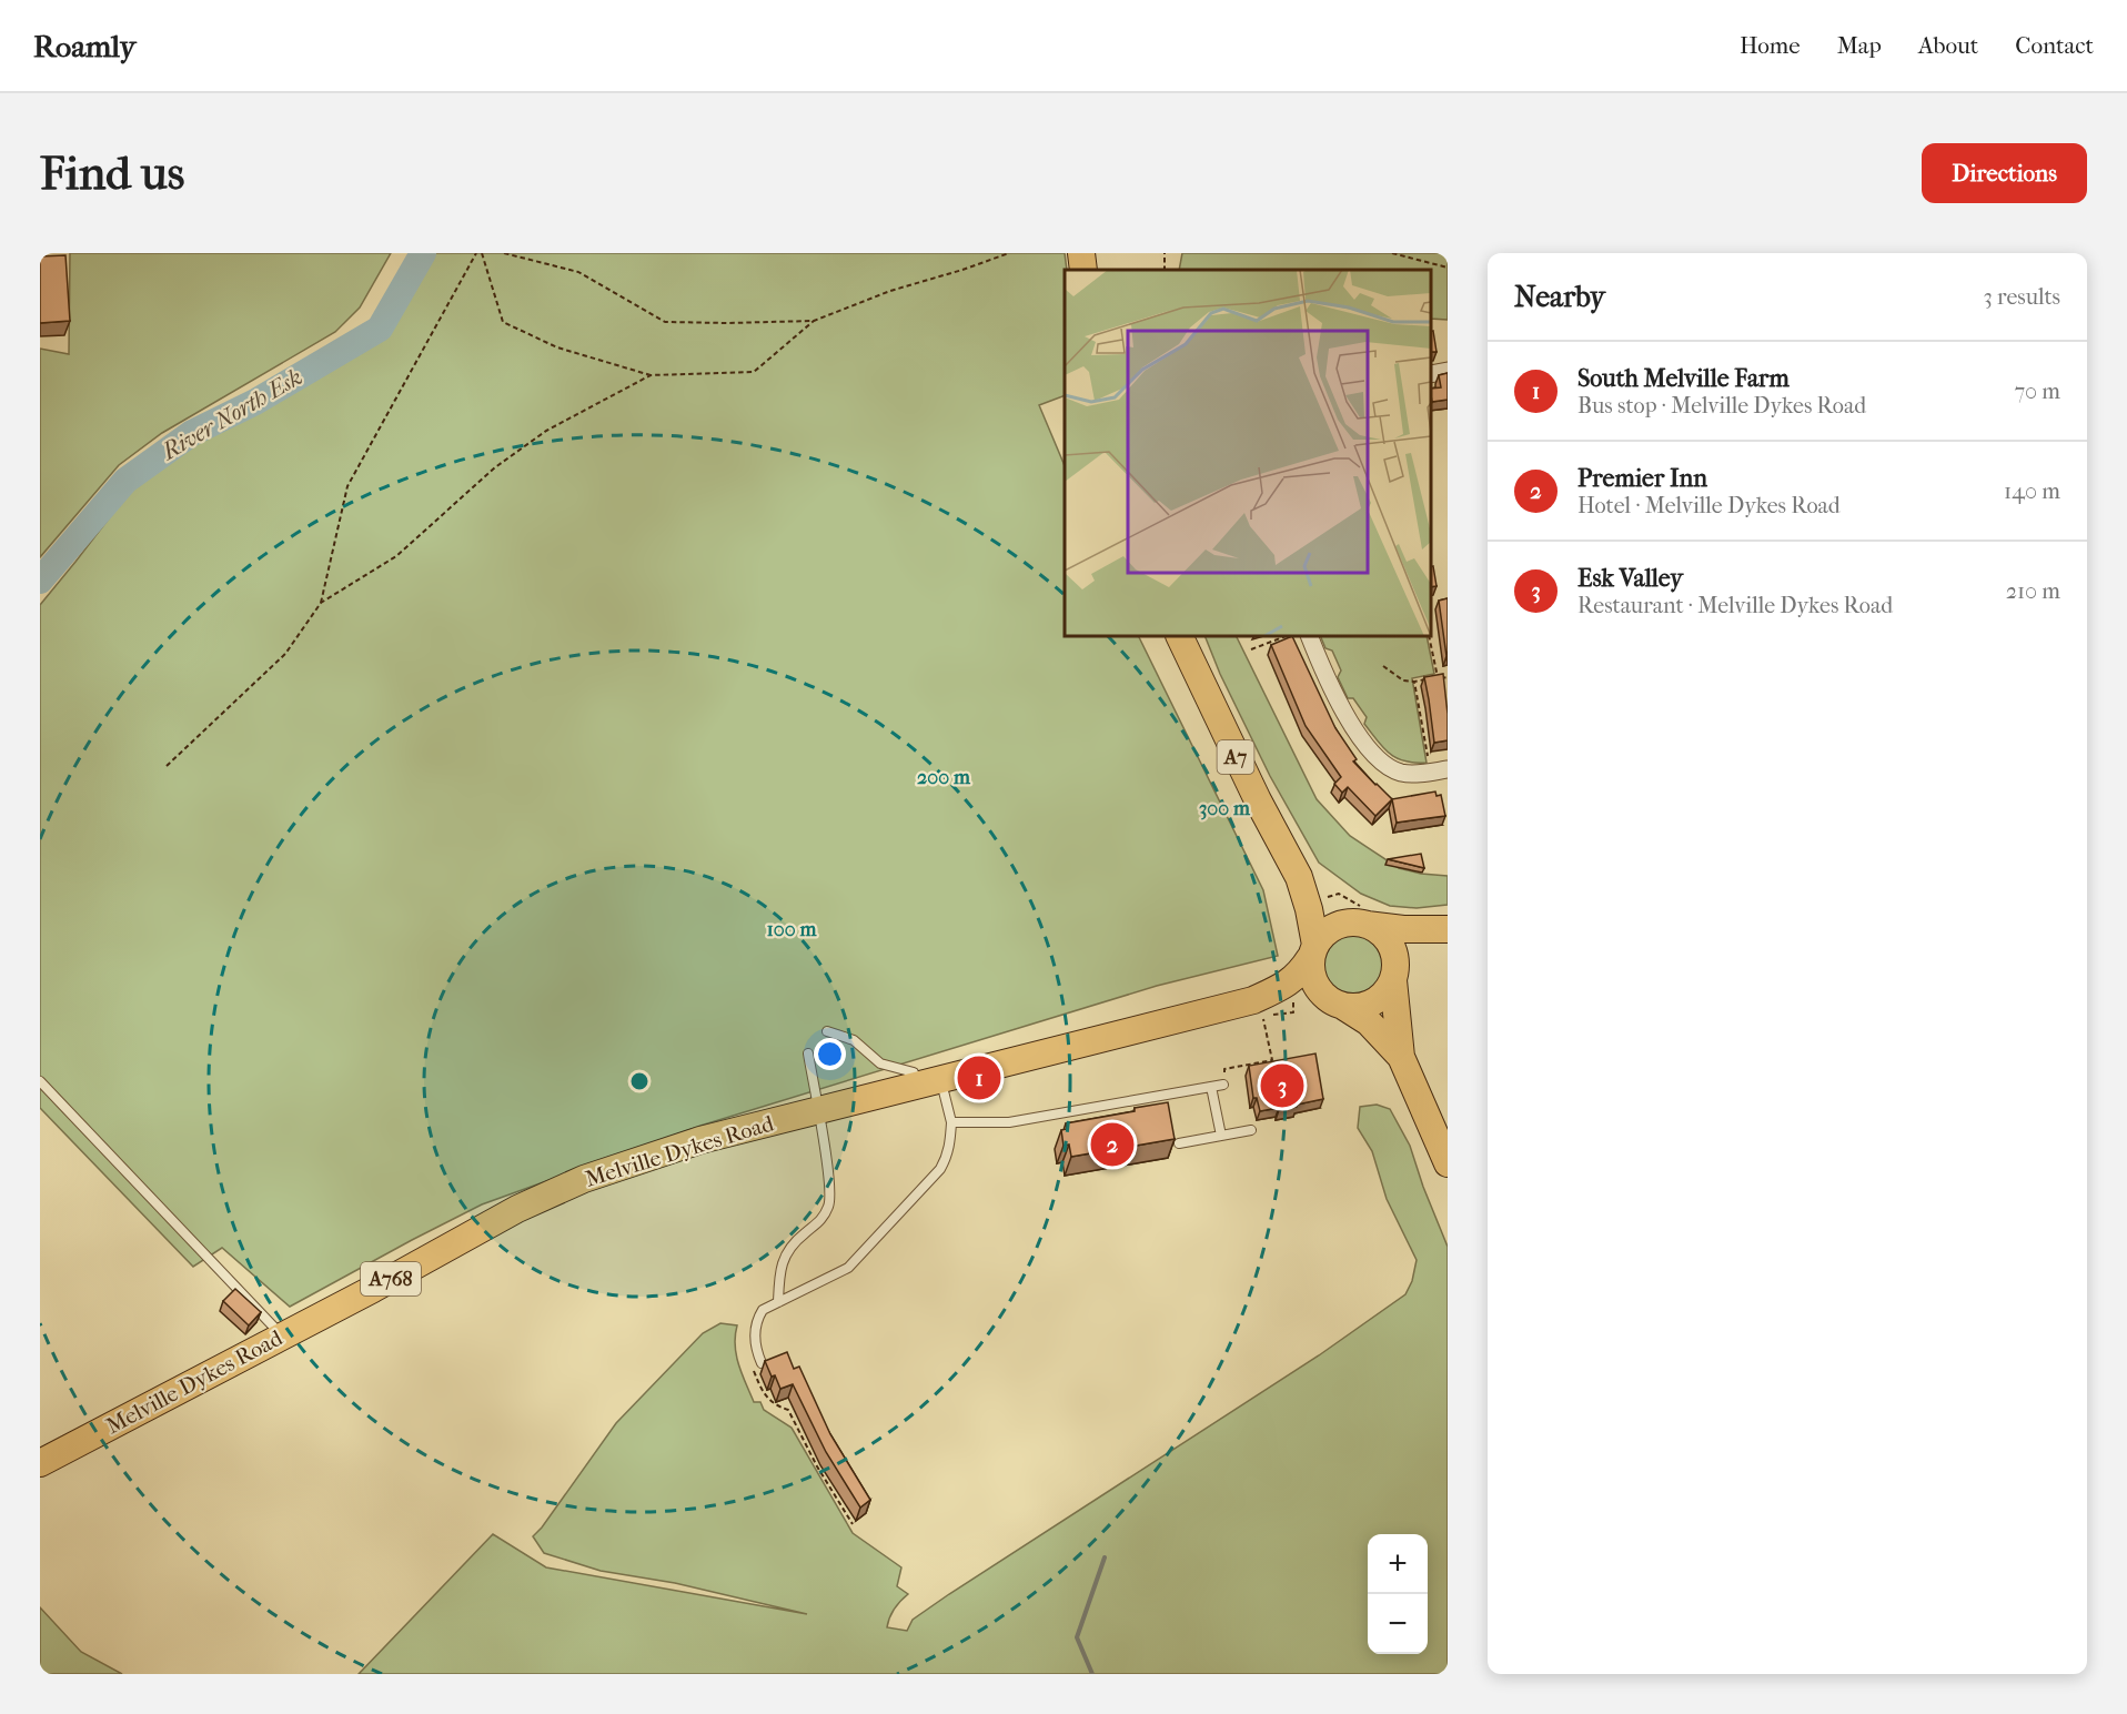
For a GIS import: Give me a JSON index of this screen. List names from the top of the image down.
{
  "streets": {
    "main road": ["A7", "Melville Dykes Road", "A768"]
  },
  "crossings": [
    ["A7", "Melville Dykes Road"]
  ],
  "water": ["River North Esk"],
  "page": {
    "header": "Roamly",
    "nav": [
      "Home",
      "Map",
      "About",
      "Contact"
    ],
    "buttons": "Directions",
    "title": "Find us",
    "heading": ["Nearby", "3 results"],
    "list": [
      {
        "mark": "1",
        "name": "South Melville Farm",
        "note": "Bus stop · Melville Dykes Road",
        "value": "70 m"
      },
      {
        "mark": "2",
        "name": "Premier Inn",
        "note": "Hotel · Melville Dykes Road",
        "value": "140 m"
      },
      {
        "mark": "3",
        "name": "Esk Valley",
        "note": "Restaurant · Melville Dykes Road",
        "value": "210 m"
      }
    ],
    "pins": ["1", "3", "2"],
    "map_buttons": ["+", "−"]
  },
  "rings": ["200 m", "300 m", "100 m"]
}
